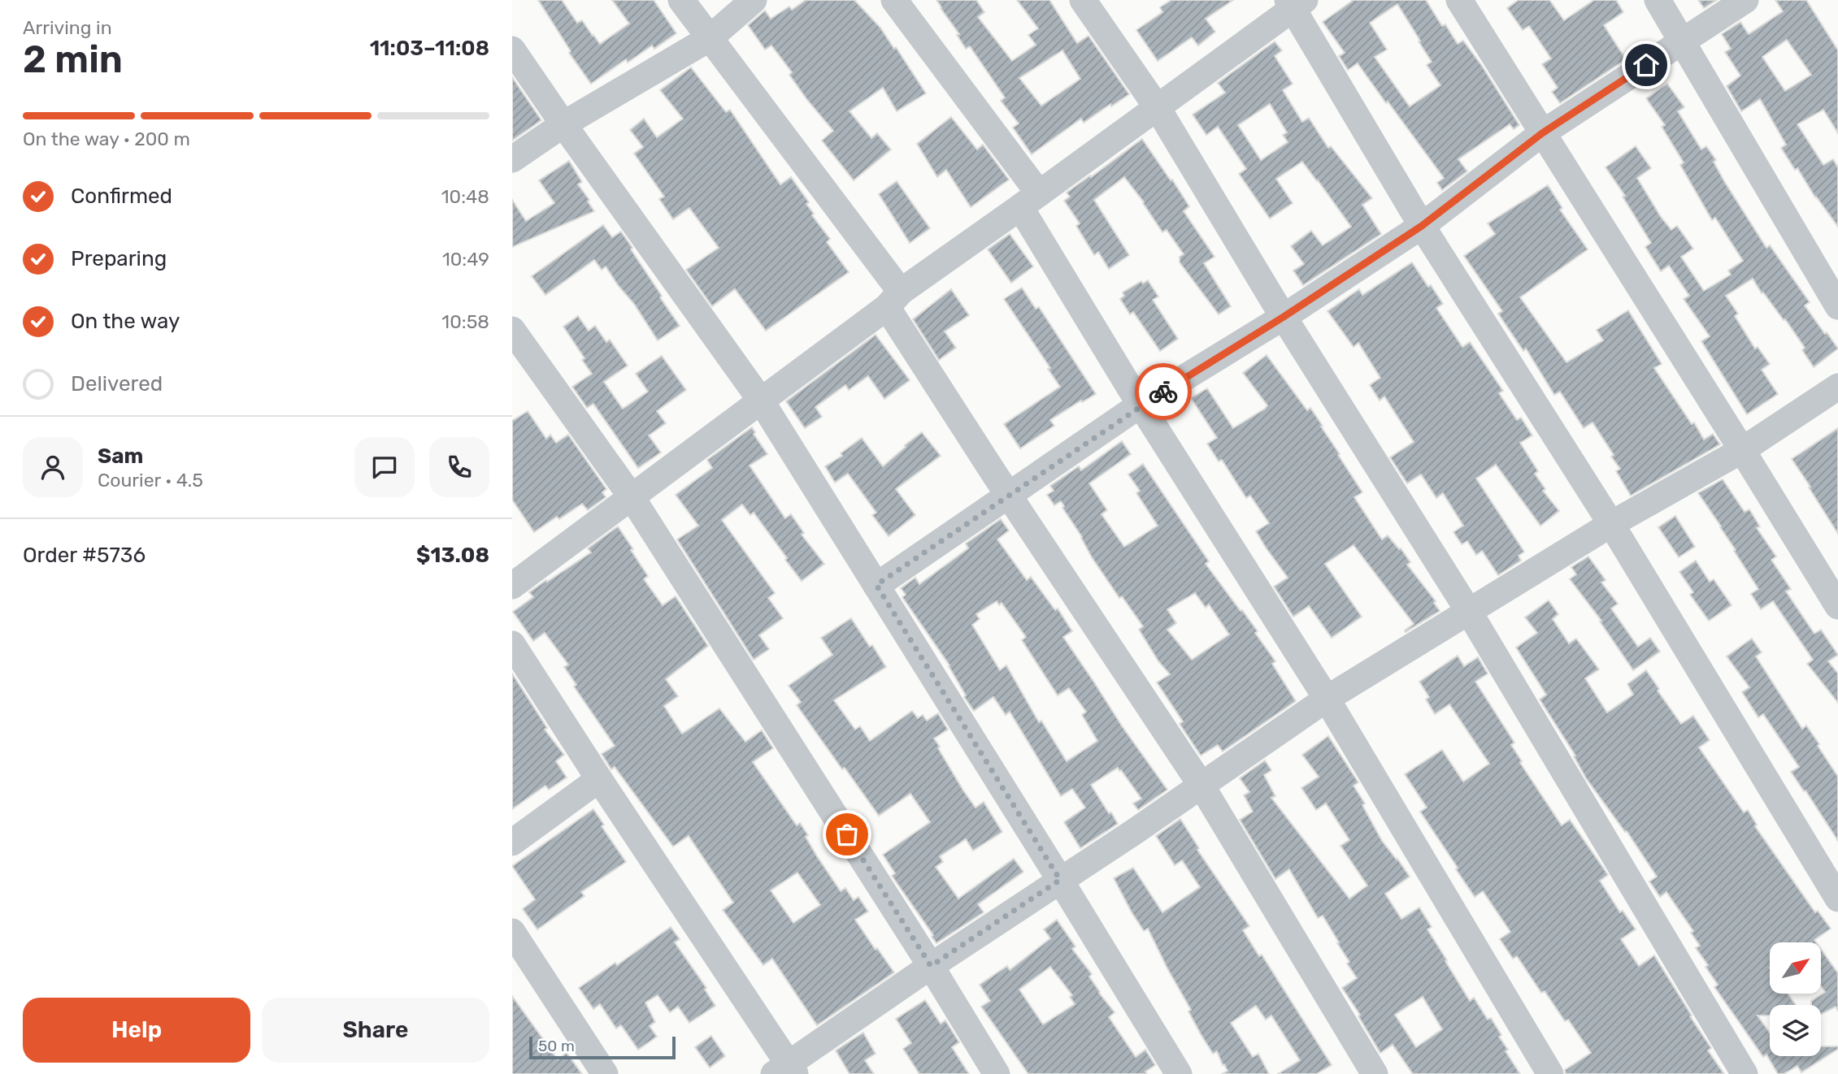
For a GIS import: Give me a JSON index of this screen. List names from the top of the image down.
{
  "scale_bar": "50 m",
  "north": "top right",
  "page": {
    "heading": ["2 min", "Arriving in", "11:03–11:08"],
    "panel": [
      "Sam",
      "Courier · 4.5",
      "Order #5736",
      "$13.08"
    ],
    "bar": "On the way · 200 m",
    "list": [
      ["Confirmed", "10:48"],
      ["Preparing", "10:49"],
      ["On the way", "10:58"],
      "Delivered"
    ],
    "buttons": ["Help", "Share"],
    "scale": "50 m"
  }
}
